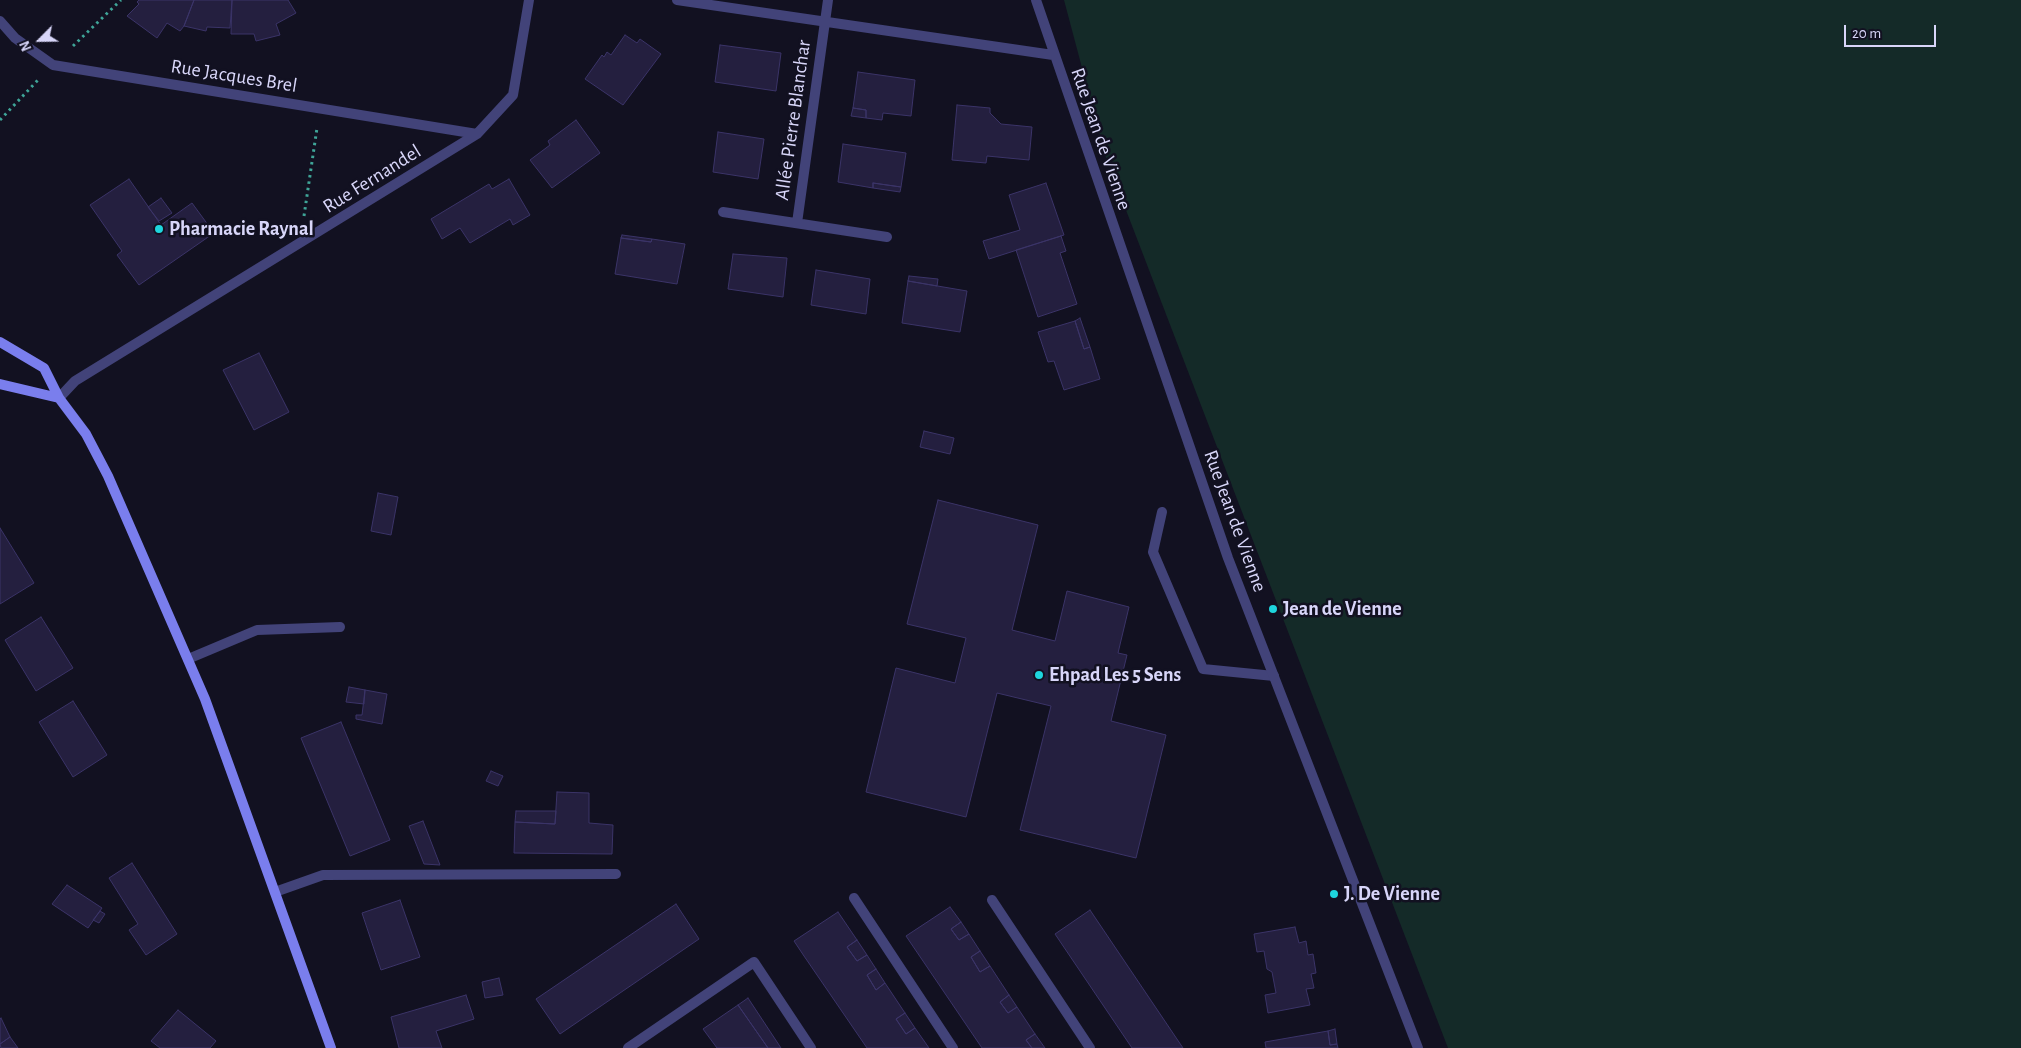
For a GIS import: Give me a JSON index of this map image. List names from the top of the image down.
{
  "streets": {
    "street": [
      "Rue Jacques Brel",
      "Allée Pierre Blanchar",
      "Rue Jean de Vienne",
      "Rue Fernandel"
    ]
  },
  "crossings": [
    ["Rue Jacques Brel", "Rue Fernandel"],
    ["Allée Pierre Blanchar", "Rue Jean de Vienne"]
  ],
  "places": [
    "Pharmacie Raynal",
    "Jean de Vienne",
    "Ehpad Les 5 Sens",
    "J. De Vienne"
  ],
  "scale_bar": "20 m",
  "north": "bottom left"
}
